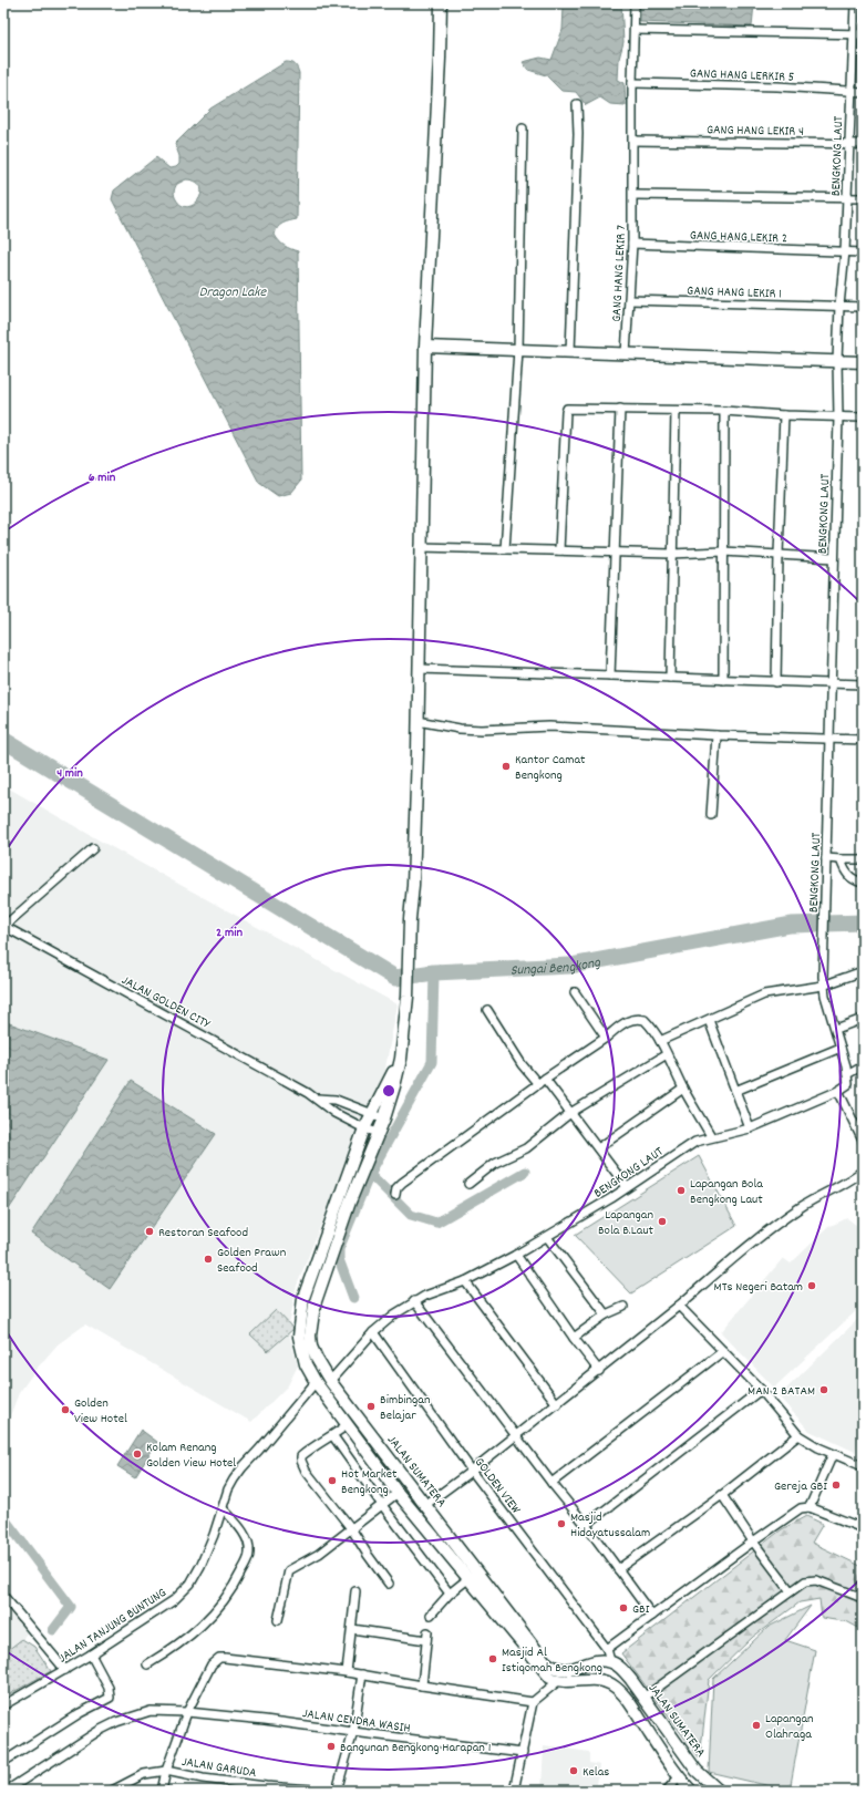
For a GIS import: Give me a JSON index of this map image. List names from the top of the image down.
{
  "streets": {
    "main road": ["JALAN SUMATERA"],
    "street": [
      "GANG HANG LERKIR 5",
      "GANG HANG LEKIR 4",
      "BENGKONG LAUT",
      "GANG HANG LEKIR 2",
      "GANG HANG LEKIR 7",
      "GANG HANG LEKIR 1",
      "JALAN GOLDEN CITY",
      "GOLDEN VIEW",
      "JALAN TANJUNG BUNTUNG",
      "JALAN CENDRA WASIH",
      "JALAN GARUDA"
    ]
  },
  "crossings": [
    ["GANG HANG LERKIR 5", "BENGKONG LAUT"],
    ["GANG HANG LERKIR 5", "GANG HANG LEKIR 7"],
    ["GANG HANG LEKIR 4", "BENGKONG LAUT"],
    ["GANG HANG LEKIR 4", "GANG HANG LEKIR 7"],
    ["BENGKONG LAUT", "GANG HANG LEKIR 2"],
    ["BENGKONG LAUT", "GANG HANG LEKIR 1"],
    ["BENGKONG LAUT", "JALAN SUMATERA"],
    ["BENGKONG LAUT", "GOLDEN VIEW"],
    ["GANG HANG LEKIR 2", "GANG HANG LEKIR 7"],
    ["GANG HANG LEKIR 7", "GANG HANG LEKIR 1"],
    ["JALAN GOLDEN CITY", "JALAN SUMATERA"],
    ["JALAN SUMATERA", "JALAN TANJUNG BUNTUNG"]
  ],
  "water": ["Dragon Lake", "Sungai Bengkong"],
  "places": [
    "Kantor Camat Bengkong",
    "Lapangan Bola Bengkong Laut",
    "Lapangan Bola B.Laut",
    "Restoran Seafood",
    "Golden Prawn Seafood",
    "MTs Negeri Batam",
    "MAN 2 BATAM",
    "Bimbingan Belajar",
    "Golden View Hotel",
    "Kolam Renang Golden View Hotel",
    "Hot Market Bengkong",
    "Gereja GBI",
    "Masjid Hidayatussalam",
    "GBI",
    "Masjid Al Istiqomah Bengkong",
    "Lapangan Olahraga",
    "Bangunan Bengkong Harapan 1",
    "Kelas"
  ],
  "rings": ["6 min", "4 min", "2 min"]
}
